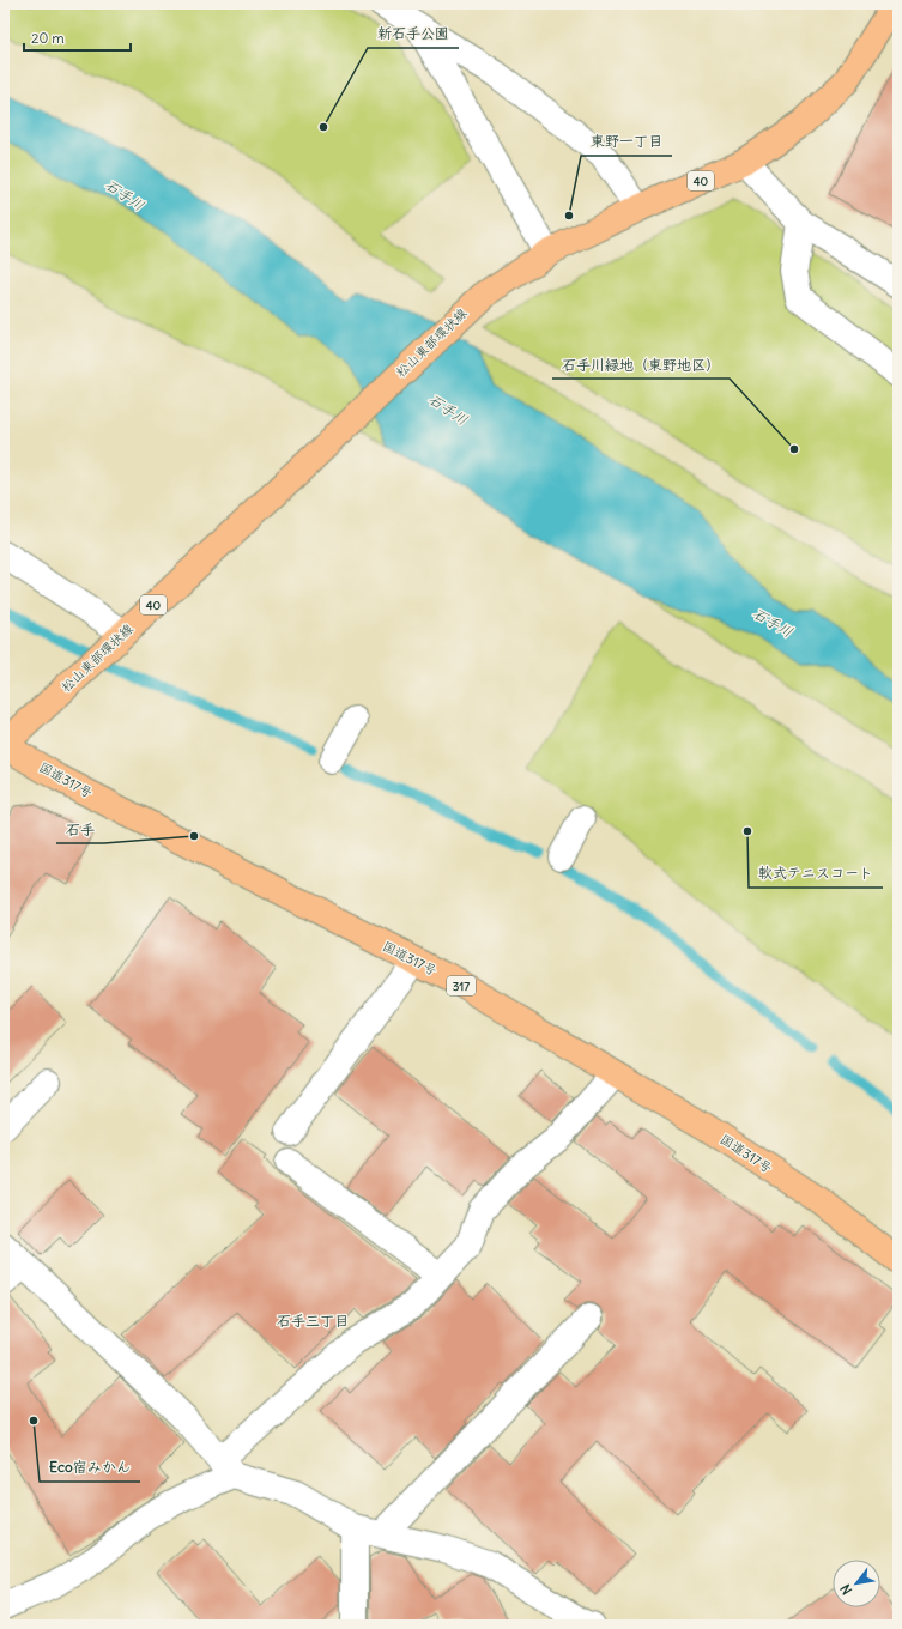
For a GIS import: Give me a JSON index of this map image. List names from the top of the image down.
{
  "streets": {
    "main road": [
      "40",
      "松山東部環状線",
      "国道317号",
      "317"
    ]
  },
  "crossings": [
    ["松山東部環状線", "国道317号"]
  ],
  "districts": ["石手三丁目"],
  "water": ["石手川"],
  "places": [
    "新石手公園",
    "東野一丁目",
    "石手川緑地（東野地区）",
    "軟式テニスコート",
    "石手",
    "Eco宿みかん"
  ],
  "scale_bar": "20 m",
  "north": "bottom left"
}
